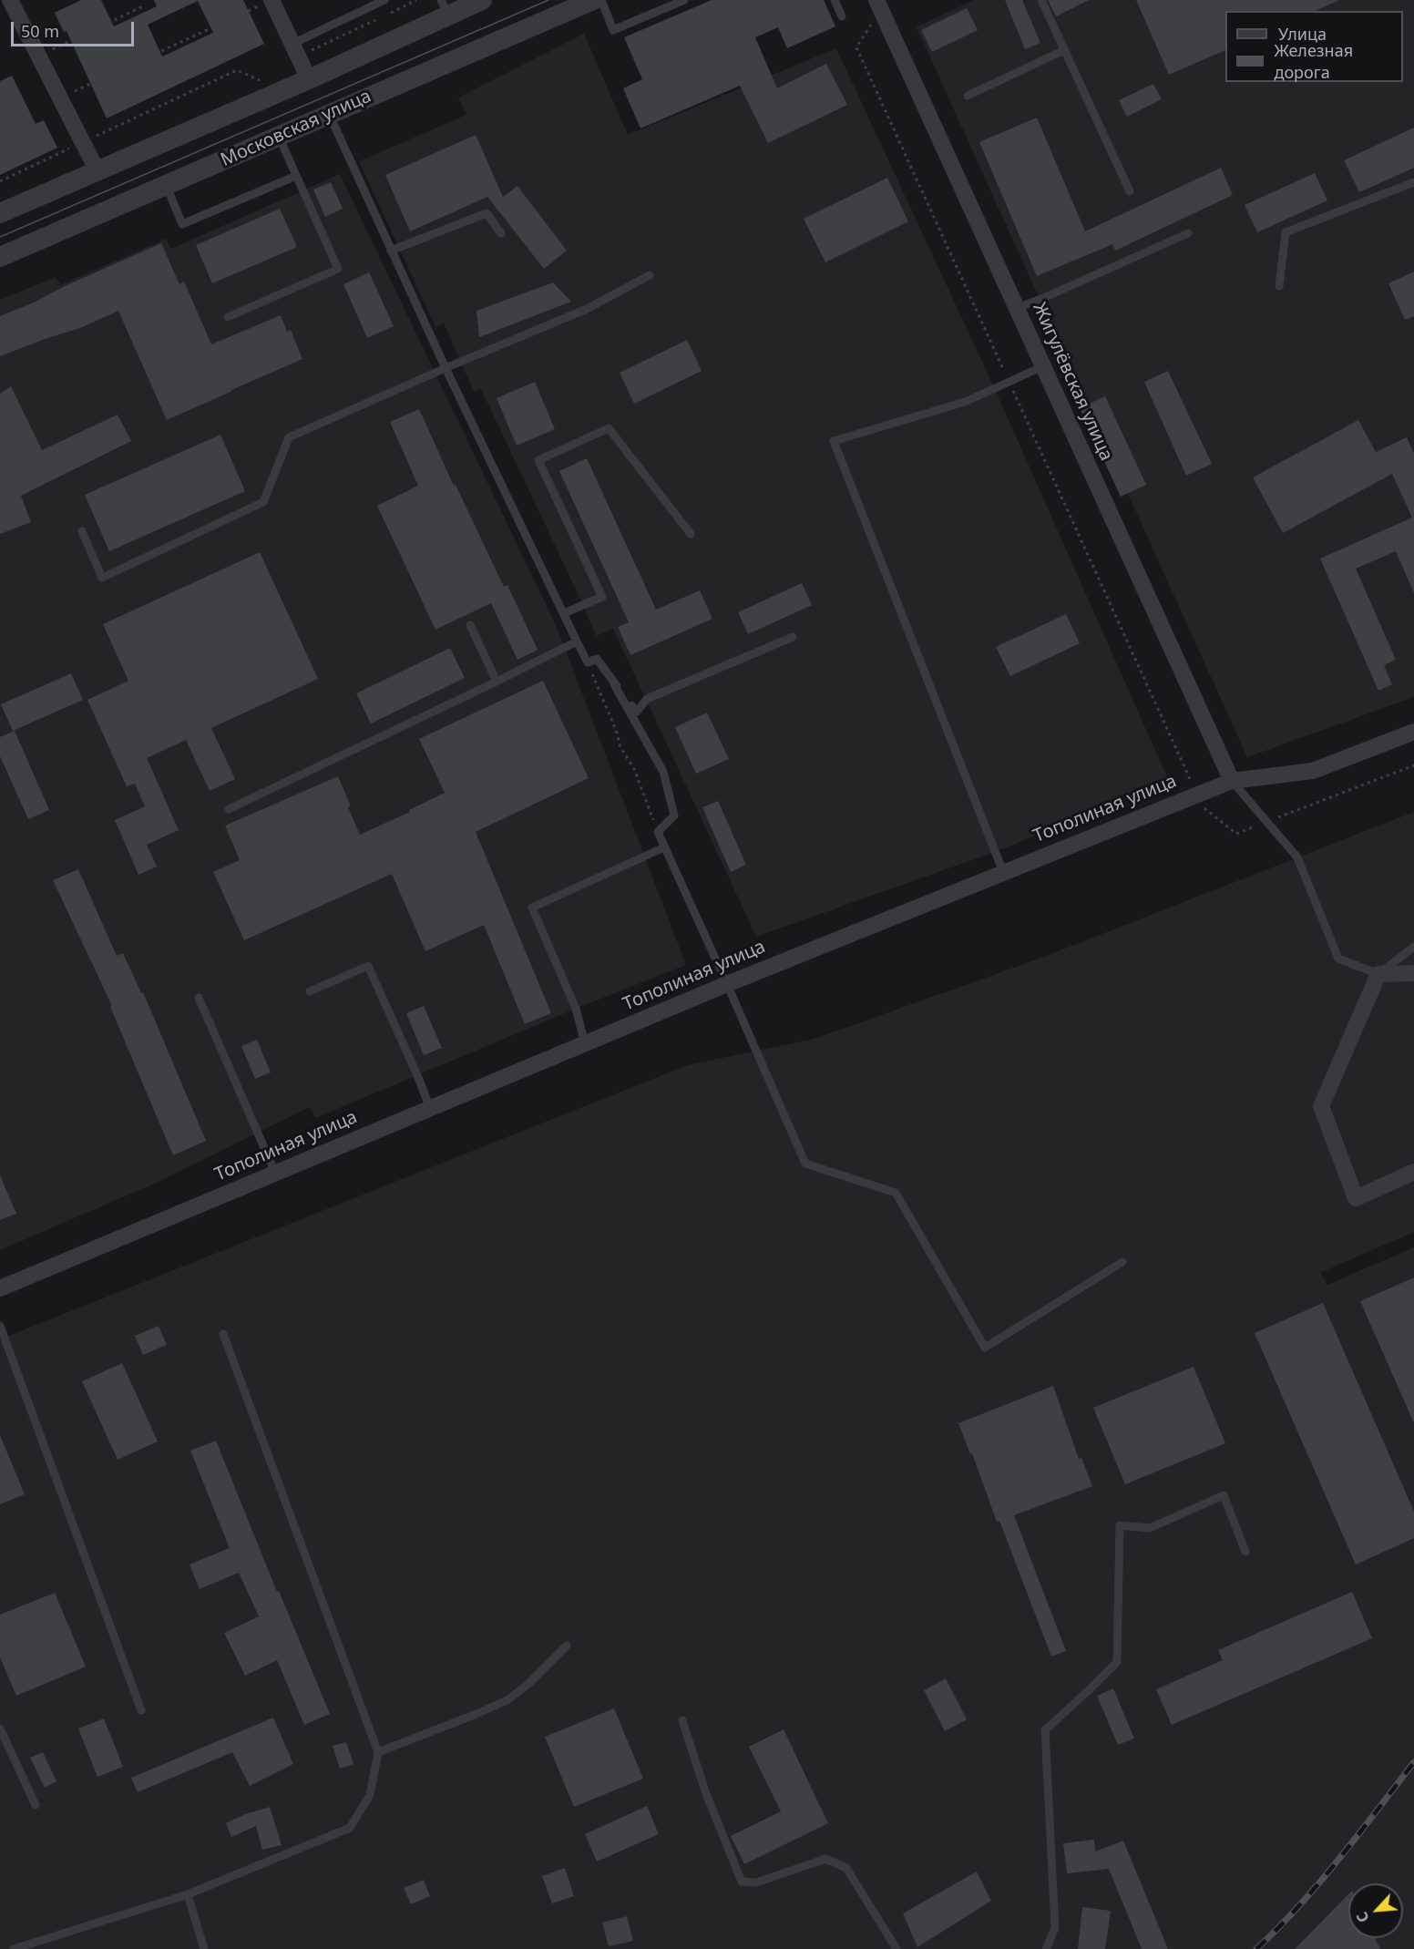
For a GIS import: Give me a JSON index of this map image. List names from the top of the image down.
{
  "streets": {
    "street": ["Московская улица", "Жигулёвская улица", "Тополиная улица"]
  },
  "crossings": [
    ["Жигулёвская улица", "Тополиная улица"]
  ],
  "legend": ["Улица", "Железная дорога"],
  "scale_bar": "50 m",
  "north": "bottom left"
}
